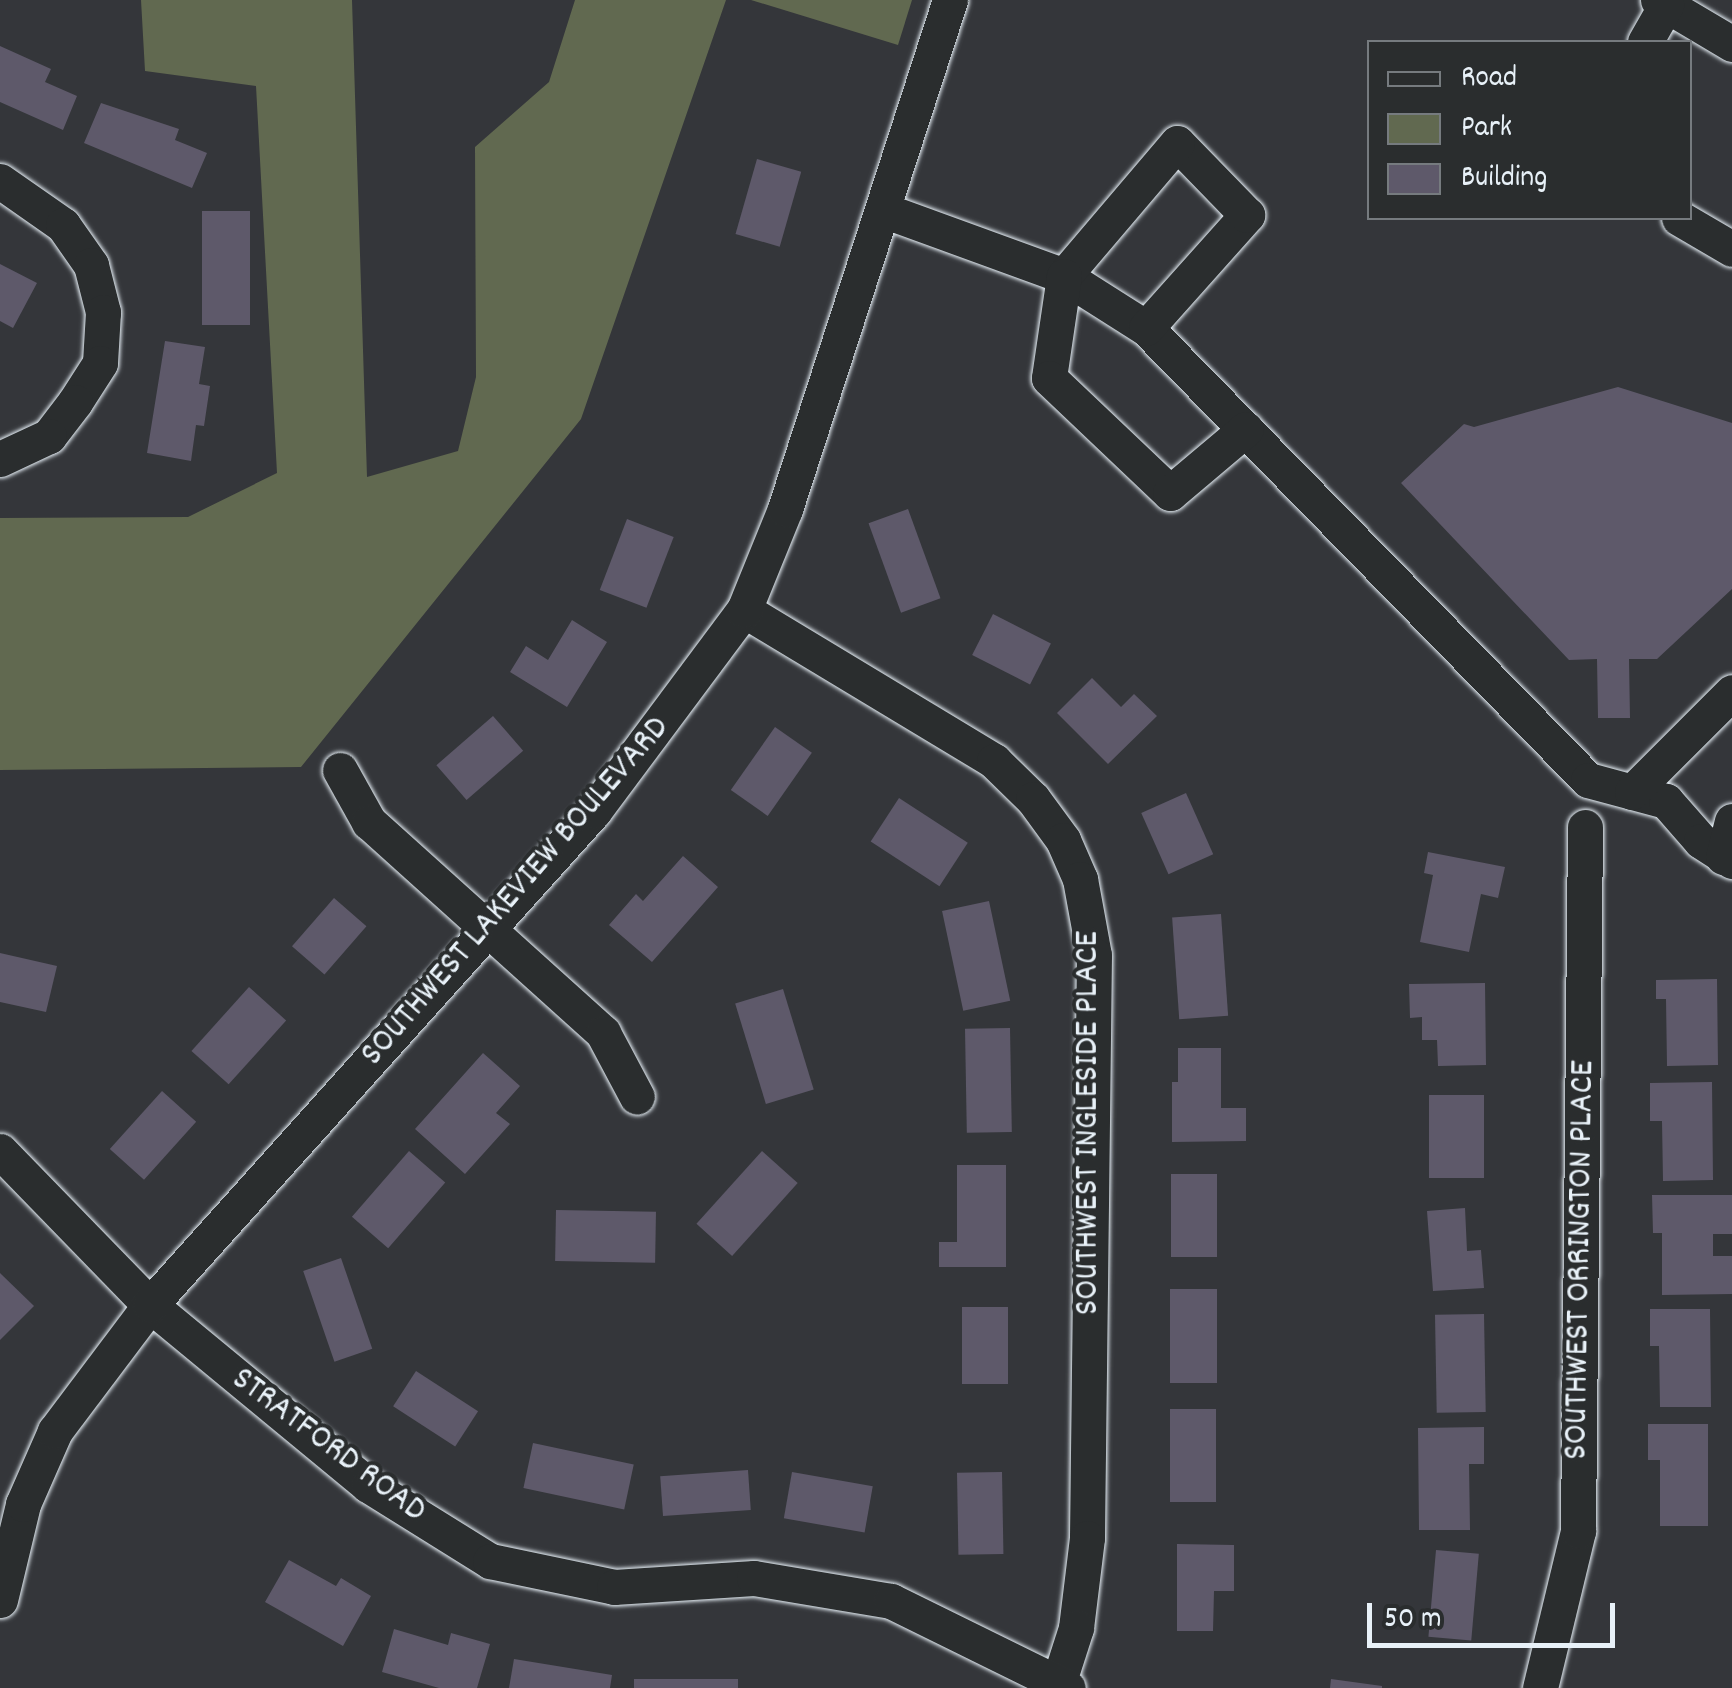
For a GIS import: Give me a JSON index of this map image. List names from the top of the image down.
{
  "streets": {
    "street": [
      "SOUTHWEST LAKEVIEW BOULEVARD",
      "SOUTHWEST INGLESIDE PLACE",
      "SOUTHWEST ORRINGTON PLACE",
      "STRATFORD ROAD"
    ]
  },
  "crossings": [
    ["SOUTHWEST LAKEVIEW BOULEVARD", "SOUTHWEST INGLESIDE PLACE"],
    ["SOUTHWEST LAKEVIEW BOULEVARD", "STRATFORD ROAD"],
    ["SOUTHWEST INGLESIDE PLACE", "STRATFORD ROAD"]
  ],
  "legend": ["Road", "Park", "Building"],
  "scale_bar": "50 m"
}
